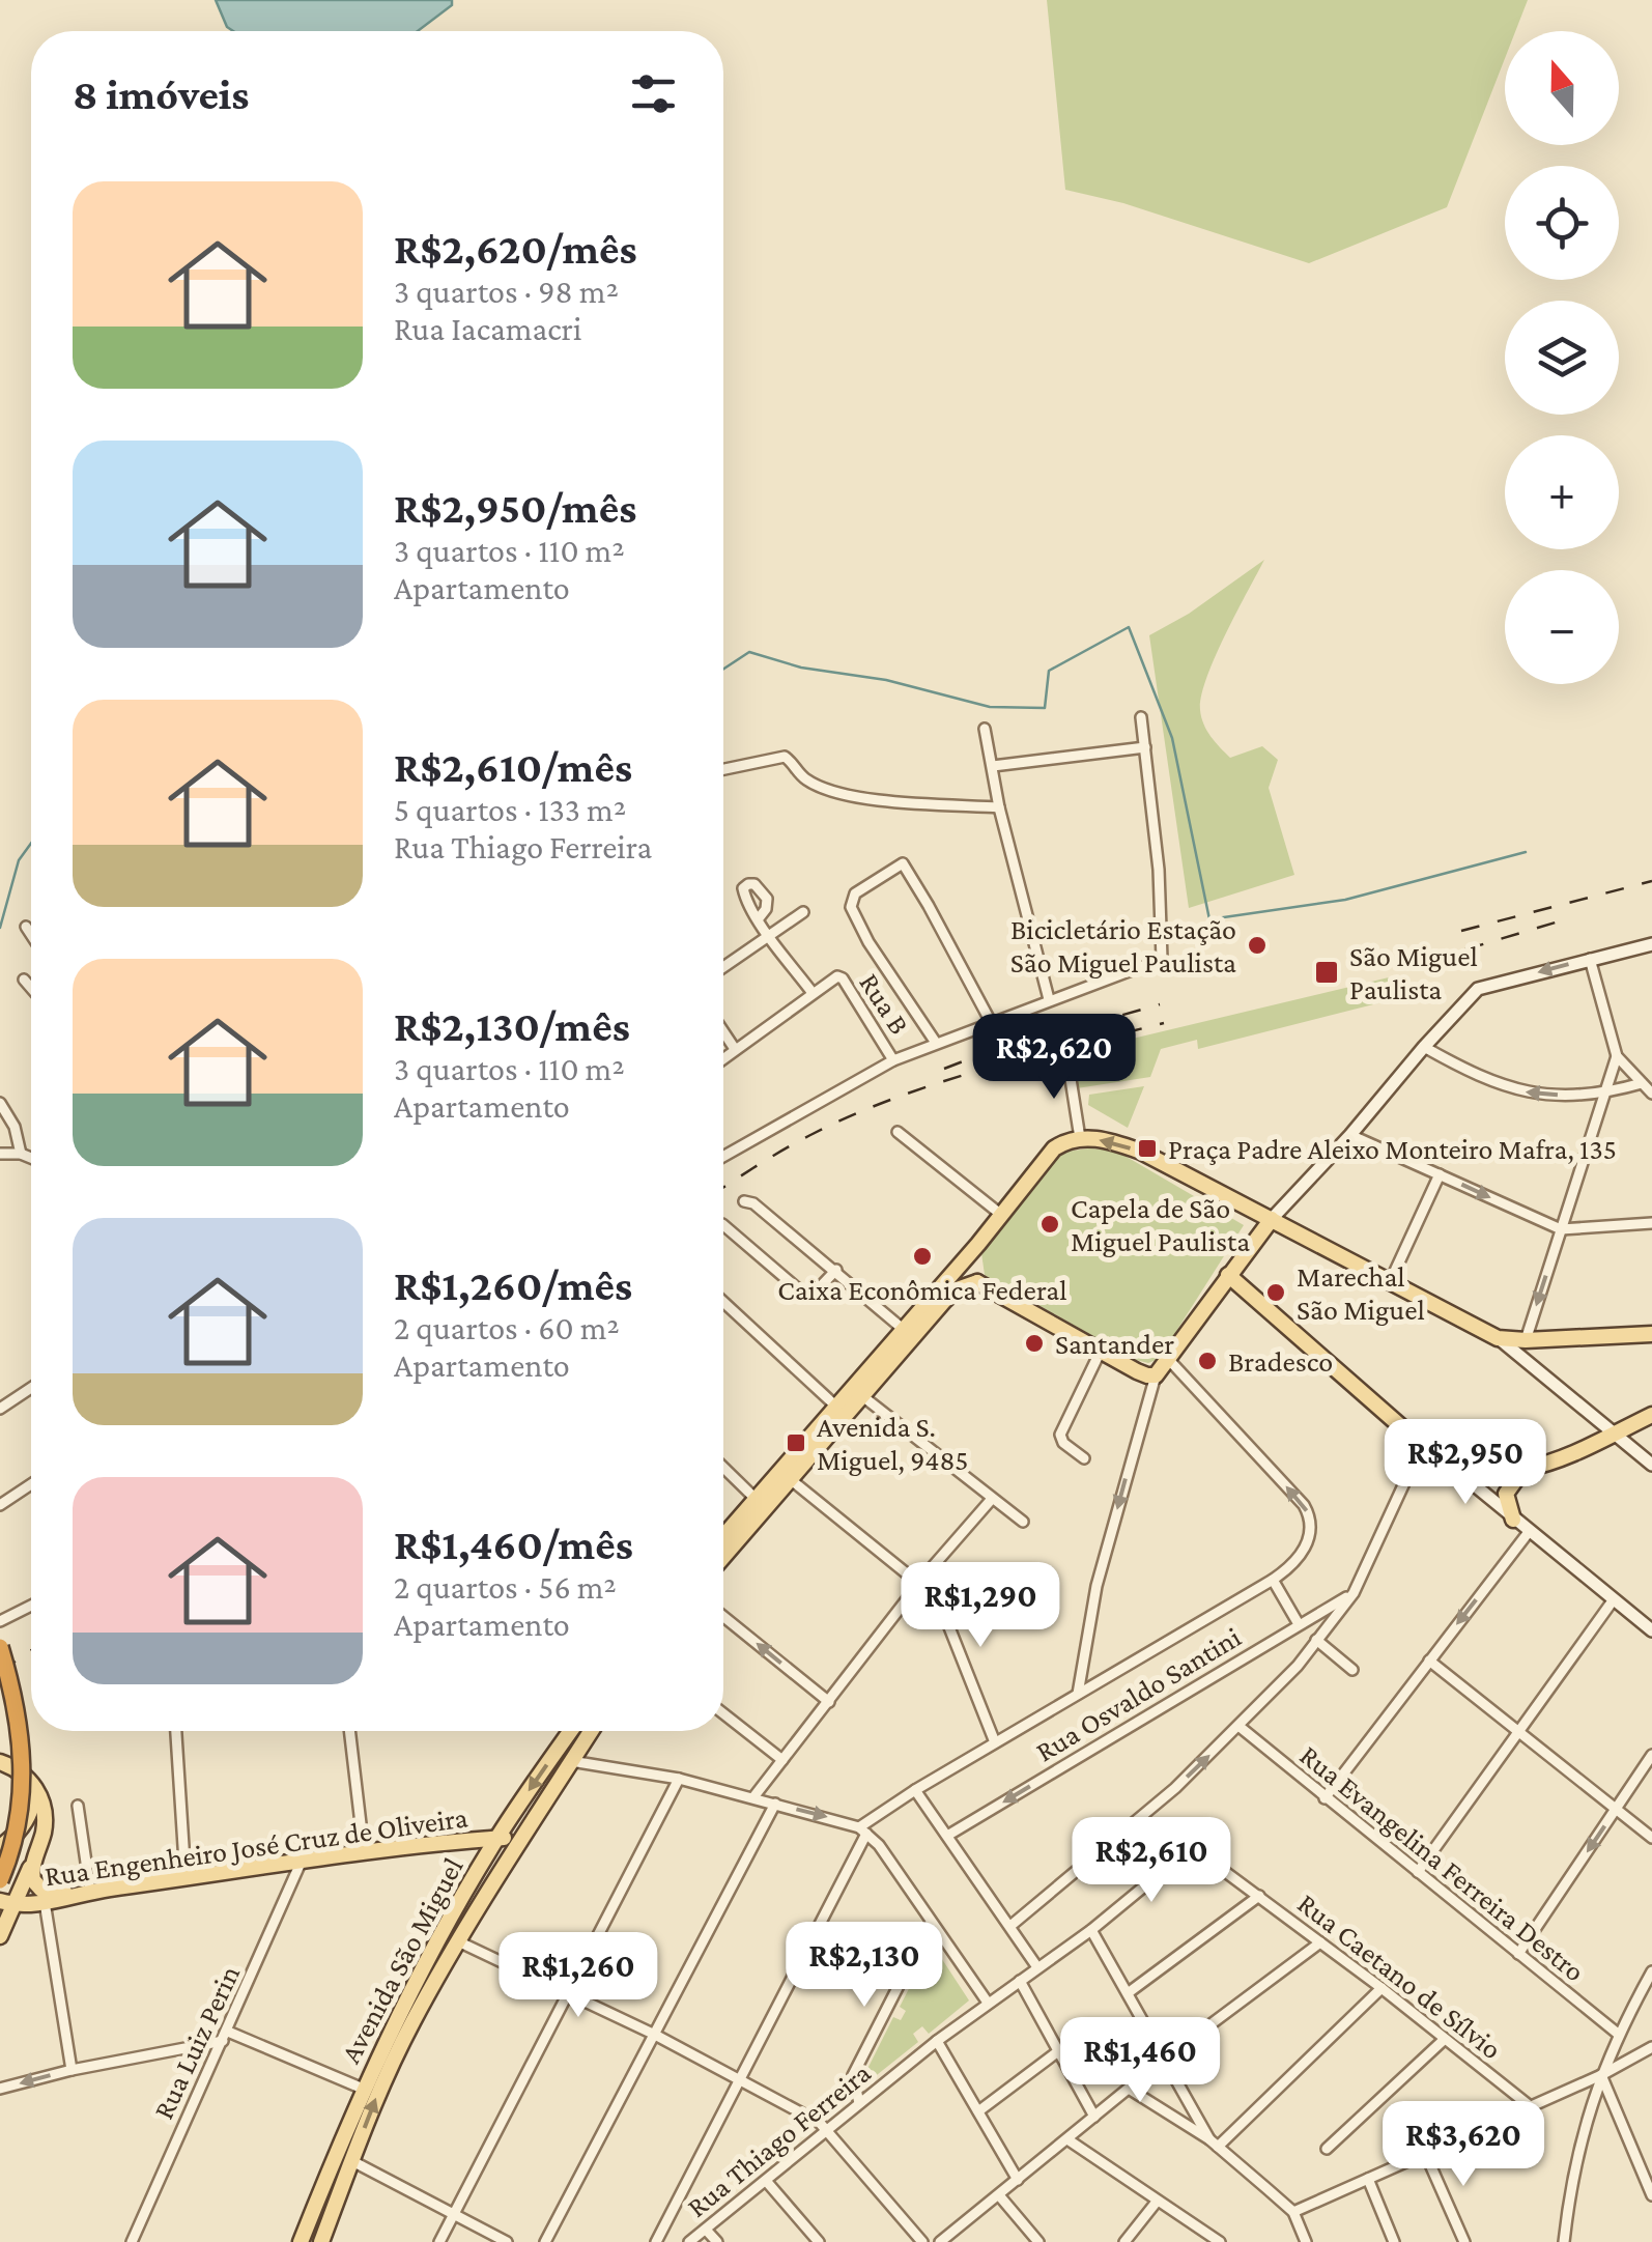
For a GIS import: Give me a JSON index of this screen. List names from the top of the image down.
{
  "streets": {
    "main road": ["Rua Engenheiro José Cruz de Oliveira", "Avenida São Miguel"],
    "street": [
      "Rua B",
      "Rua Osvaldo Santini",
      "Rua Evangelina Ferreira Destro",
      "Rua Caetano de Sílvio",
      "Rua Luiz Perin",
      "Rua Thiago Ferreira"
    ]
  },
  "crossings": [
    ["Rua Engenheiro José Cruz de Oliveira", "Avenida São Miguel"],
    ["Rua Engenheiro José Cruz de Oliveira", "Rua Luiz Perin"],
    ["Rua Caetano de Sílvio", "Rua Thiago Ferreira"]
  ],
  "places": {
    "other": [
      "Bicicletário Estação São Miguel Paulista",
      "Capela de São Miguel Paulista",
      "Caixa Econômica Federal",
      "Marechal São Miguel",
      "Santander",
      "Bradesco"
    ],
    "transit": ["São Miguel Paulista", "Praça Padre Aleixo Monteiro Mafra, 135", "Avenida S. Miguel, 9485"]
  },
  "north": "top",
  "page": {
    "map_buttons": ["+", "−"],
    "heading": "8 imóveis",
    "list": [
      {
        "name": "R$2,620/mês",
        "note": "3 quartos · 98 m² · Rua Iacamacri"
      },
      {
        "name": "R$2,950/mês",
        "note": "3 quartos · 110 m² · Apartamento"
      },
      {
        "name": "R$2,610/mês",
        "note": "5 quartos · 133 m² · Rua Thiago Ferreira"
      },
      {
        "name": "R$2,130/mês",
        "note": "3 quartos · 110 m² · Apartamento"
      },
      {
        "name": "R$1,260/mês",
        "note": "2 quartos · 60 m² · Apartamento"
      },
      {
        "name": "R$1,460/mês",
        "note": "2 quartos · 56 m² · Apartamento"
      }
    ],
    "price": [
      "R$2,620",
      "R$2,950",
      "R$1,290",
      "R$2,610",
      "R$2,130",
      "R$1,260",
      "R$1,460",
      "R$3,620"
    ]
  }
}
